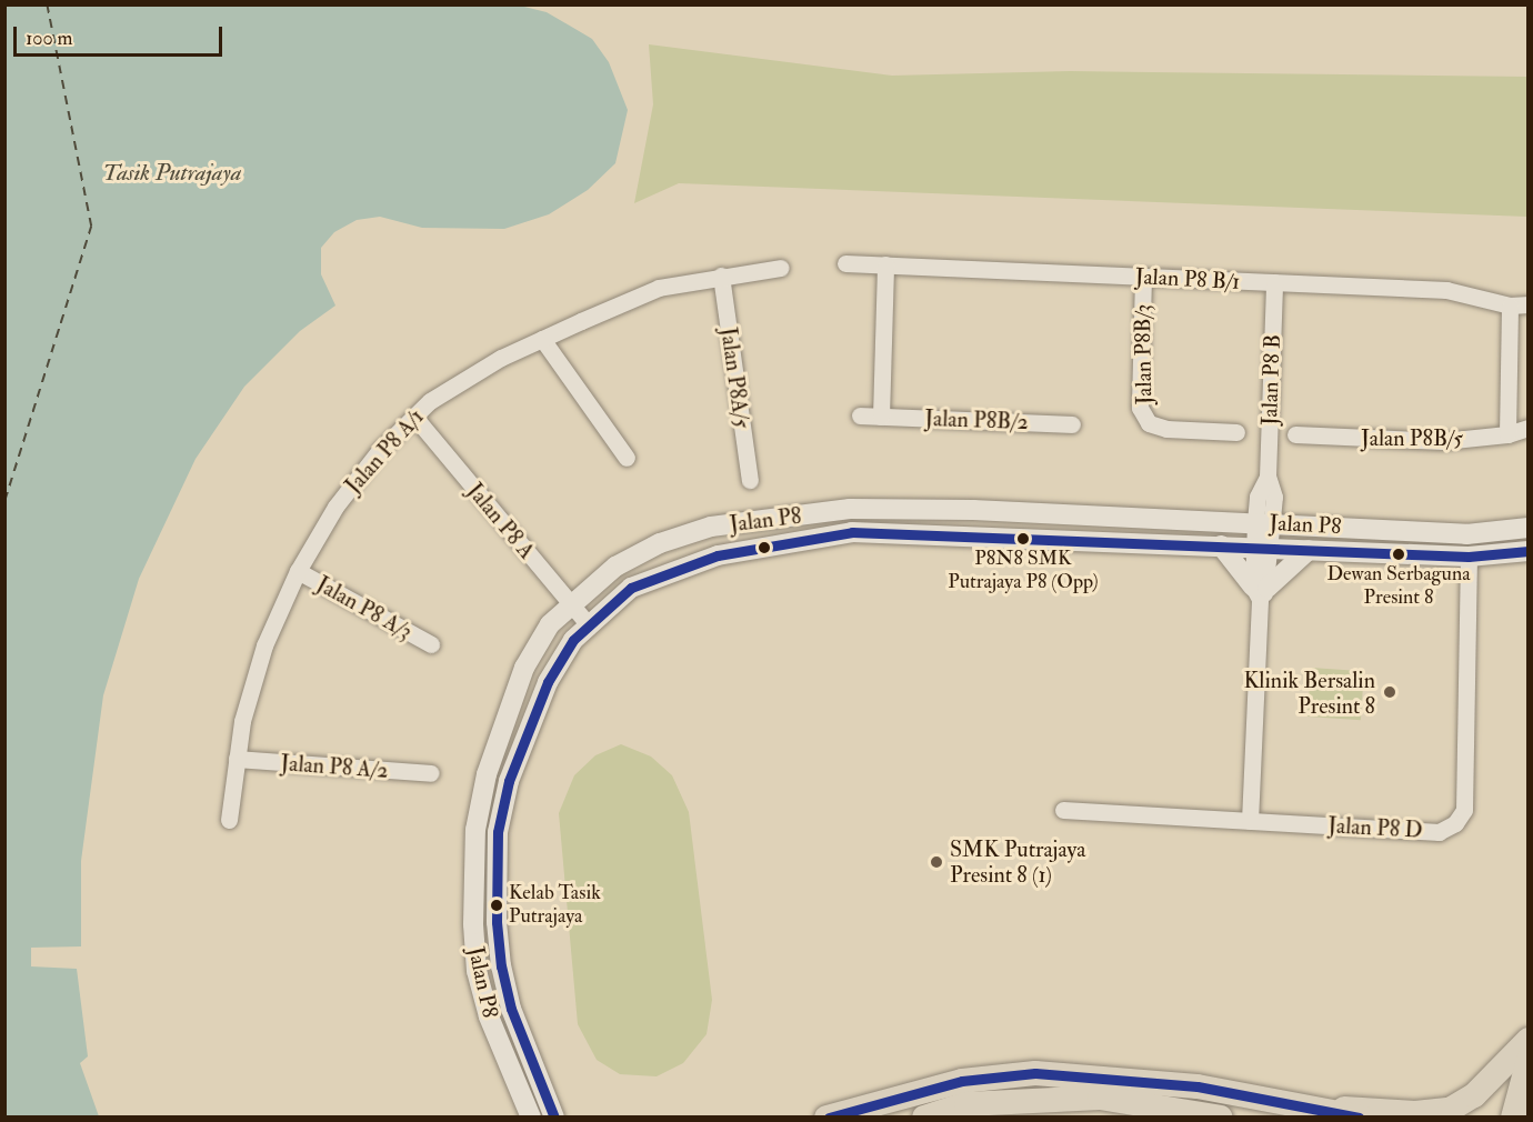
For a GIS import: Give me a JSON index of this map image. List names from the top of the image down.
{
  "streets": {
    "street": [
      "Jalan P8 B/1",
      "Jalan P8B/3",
      "Jalan P8A/5",
      "Jalan P8 B",
      "Jalan P8B/2",
      "Jalan P8B/5",
      "Jalan P8 A/1",
      "Jalan P8",
      "Jalan P8 A",
      "Jalan P8 A/3",
      "Jalan P8 A/2",
      "Jalan P8 D"
    ]
  },
  "crossings": [
    ["Jalan P8 B/1", "Jalan P8B/3"],
    ["Jalan P8 B/1", "Jalan P8 B"],
    ["Jalan P8A/5", "Jalan P8 A/1"],
    ["Jalan P8 B", "Jalan P8"],
    ["Jalan P8 B", "Jalan P8 D"],
    ["Jalan P8 A/1", "Jalan P8 A"],
    ["Jalan P8 A/1", "Jalan P8 A/3"],
    ["Jalan P8 A/1", "Jalan P8 A/2"],
    ["Jalan P8", "Jalan P8 A"],
    ["Jalan P8", "Jalan P8 D"]
  ],
  "water": ["Tasik Putrajaya"],
  "places": [
    "P8N8 SMK Putrajaya P8 (Opp)",
    "Dewan Serbaguna Presint 8",
    "Klinik Bersalin Presint 8",
    "SMK Putrajaya Presint 8 (1)",
    "Kelab Tasik Putrajaya"
  ],
  "scale_bar": "100 m"
}
